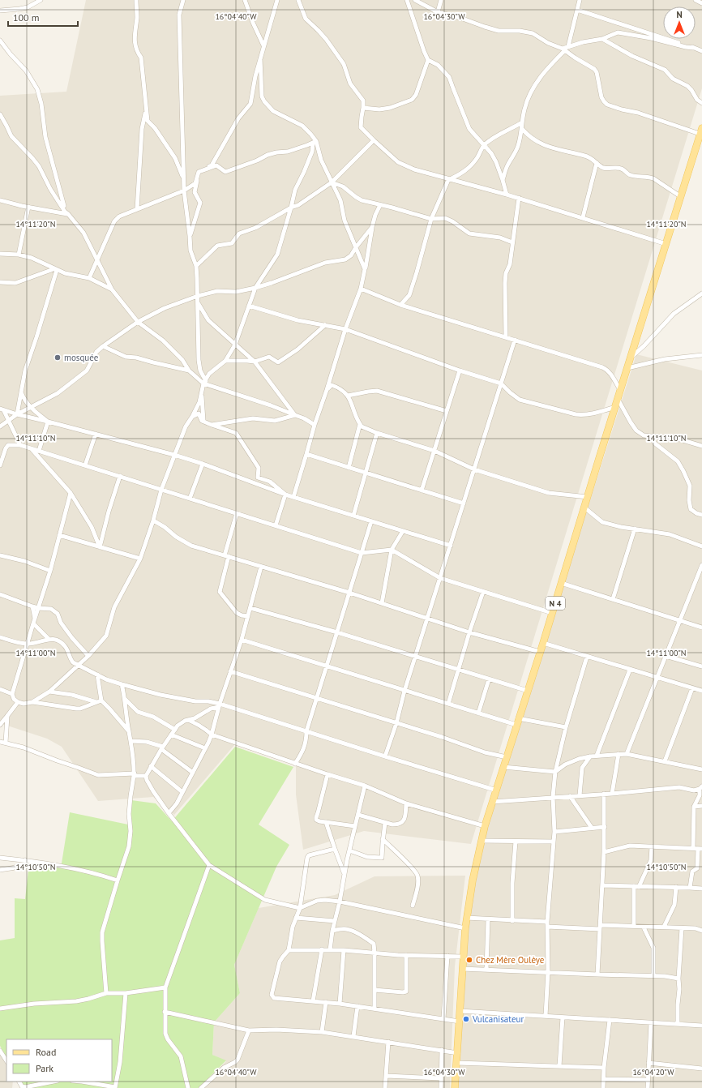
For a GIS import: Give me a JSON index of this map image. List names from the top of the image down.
{
  "streets": {
    "main road": ["N 4"]
  },
  "places": ["mosquée", "Chez Mère Oulèye", "Vulcanisateur"],
  "legend": ["Road", "Park"],
  "scale_bar": "100 m",
  "north": "top",
  "coordinates": [
    "16°04'40\"W",
    "16°04'30\"W",
    "14°11'20\"N",
    "14°11'10\"N",
    "14°11'00\"N",
    "14°10'50\"N",
    "16°04'20\"W"
  ]
}
